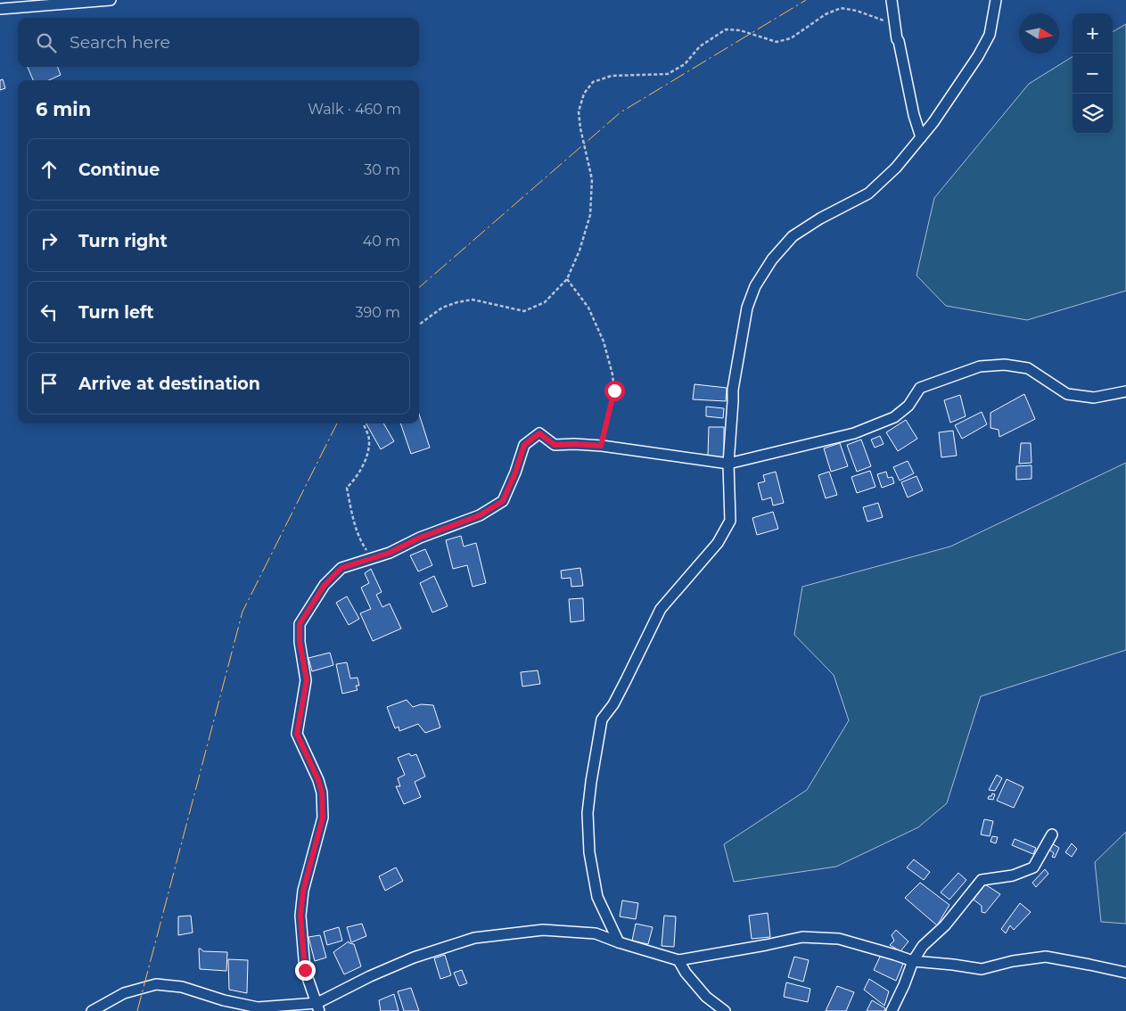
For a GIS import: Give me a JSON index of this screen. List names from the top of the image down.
{
  "north": "right",
  "page": {
    "map_buttons": ["+", "−"],
    "search": "Search here",
    "heading": ["6 min", "Walk · 460 m"],
    "list": [
      ["Continue", "30 m"],
      ["Turn right", "40 m"],
      ["Turn left", "390 m"],
      "Arrive at destination"
    ]
  }
}
